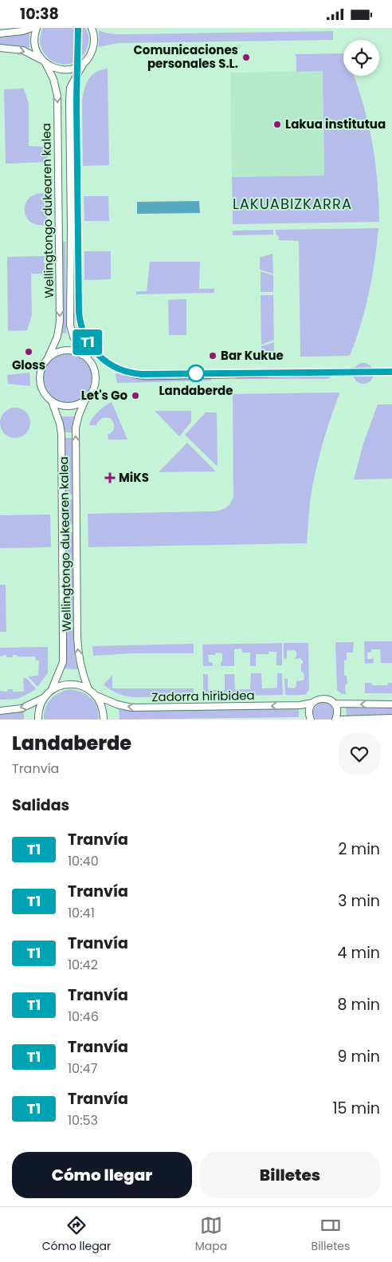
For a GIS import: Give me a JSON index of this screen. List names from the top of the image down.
{
  "streets": {
    "main road": ["Wellingtongo dukearen kalea", "Zadorra hiribidea"]
  },
  "one_way": ["Zadorra hiribidea"],
  "districts": ["LAKUABIZKARRA"],
  "places": {
    "other": [
      "Comunicaciones personales S.L.",
      "Lakua institutua",
      "Gloss",
      "Bar Kukue",
      "Landaberde",
      "Let's Go"
    ],
    "health": ["MiKS"]
  },
  "lines": ["tram line T1"],
  "page": {
    "status": "10:38",
    "on_map": "T1",
    "heading": [
      ["Landaberde", "Tranvía"],
      "Salidas"
    ],
    "list": [
      {
        "mark": "T1",
        "name": "Tranvía",
        "note": "10:40",
        "value": "2 min"
      },
      {
        "mark": "T1",
        "name": "Tranvía",
        "note": "10:41",
        "value": "3 min"
      },
      {
        "mark": "T1",
        "name": "Tranvía",
        "note": "10:42",
        "value": "4 min"
      },
      {
        "mark": "T1",
        "name": "Tranvía",
        "note": "10:46",
        "value": "8 min"
      },
      {
        "mark": "T1",
        "name": "Tranvía",
        "note": "10:47",
        "value": "9 min"
      },
      {
        "mark": "T1",
        "name": "Tranvía",
        "note": "10:53",
        "value": "15 min"
      }
    ],
    "buttons": ["Cómo llegar", "Billetes"],
    "tabs": ["Cómo llegar", "Mapa", "Billetes"]
  }
}
